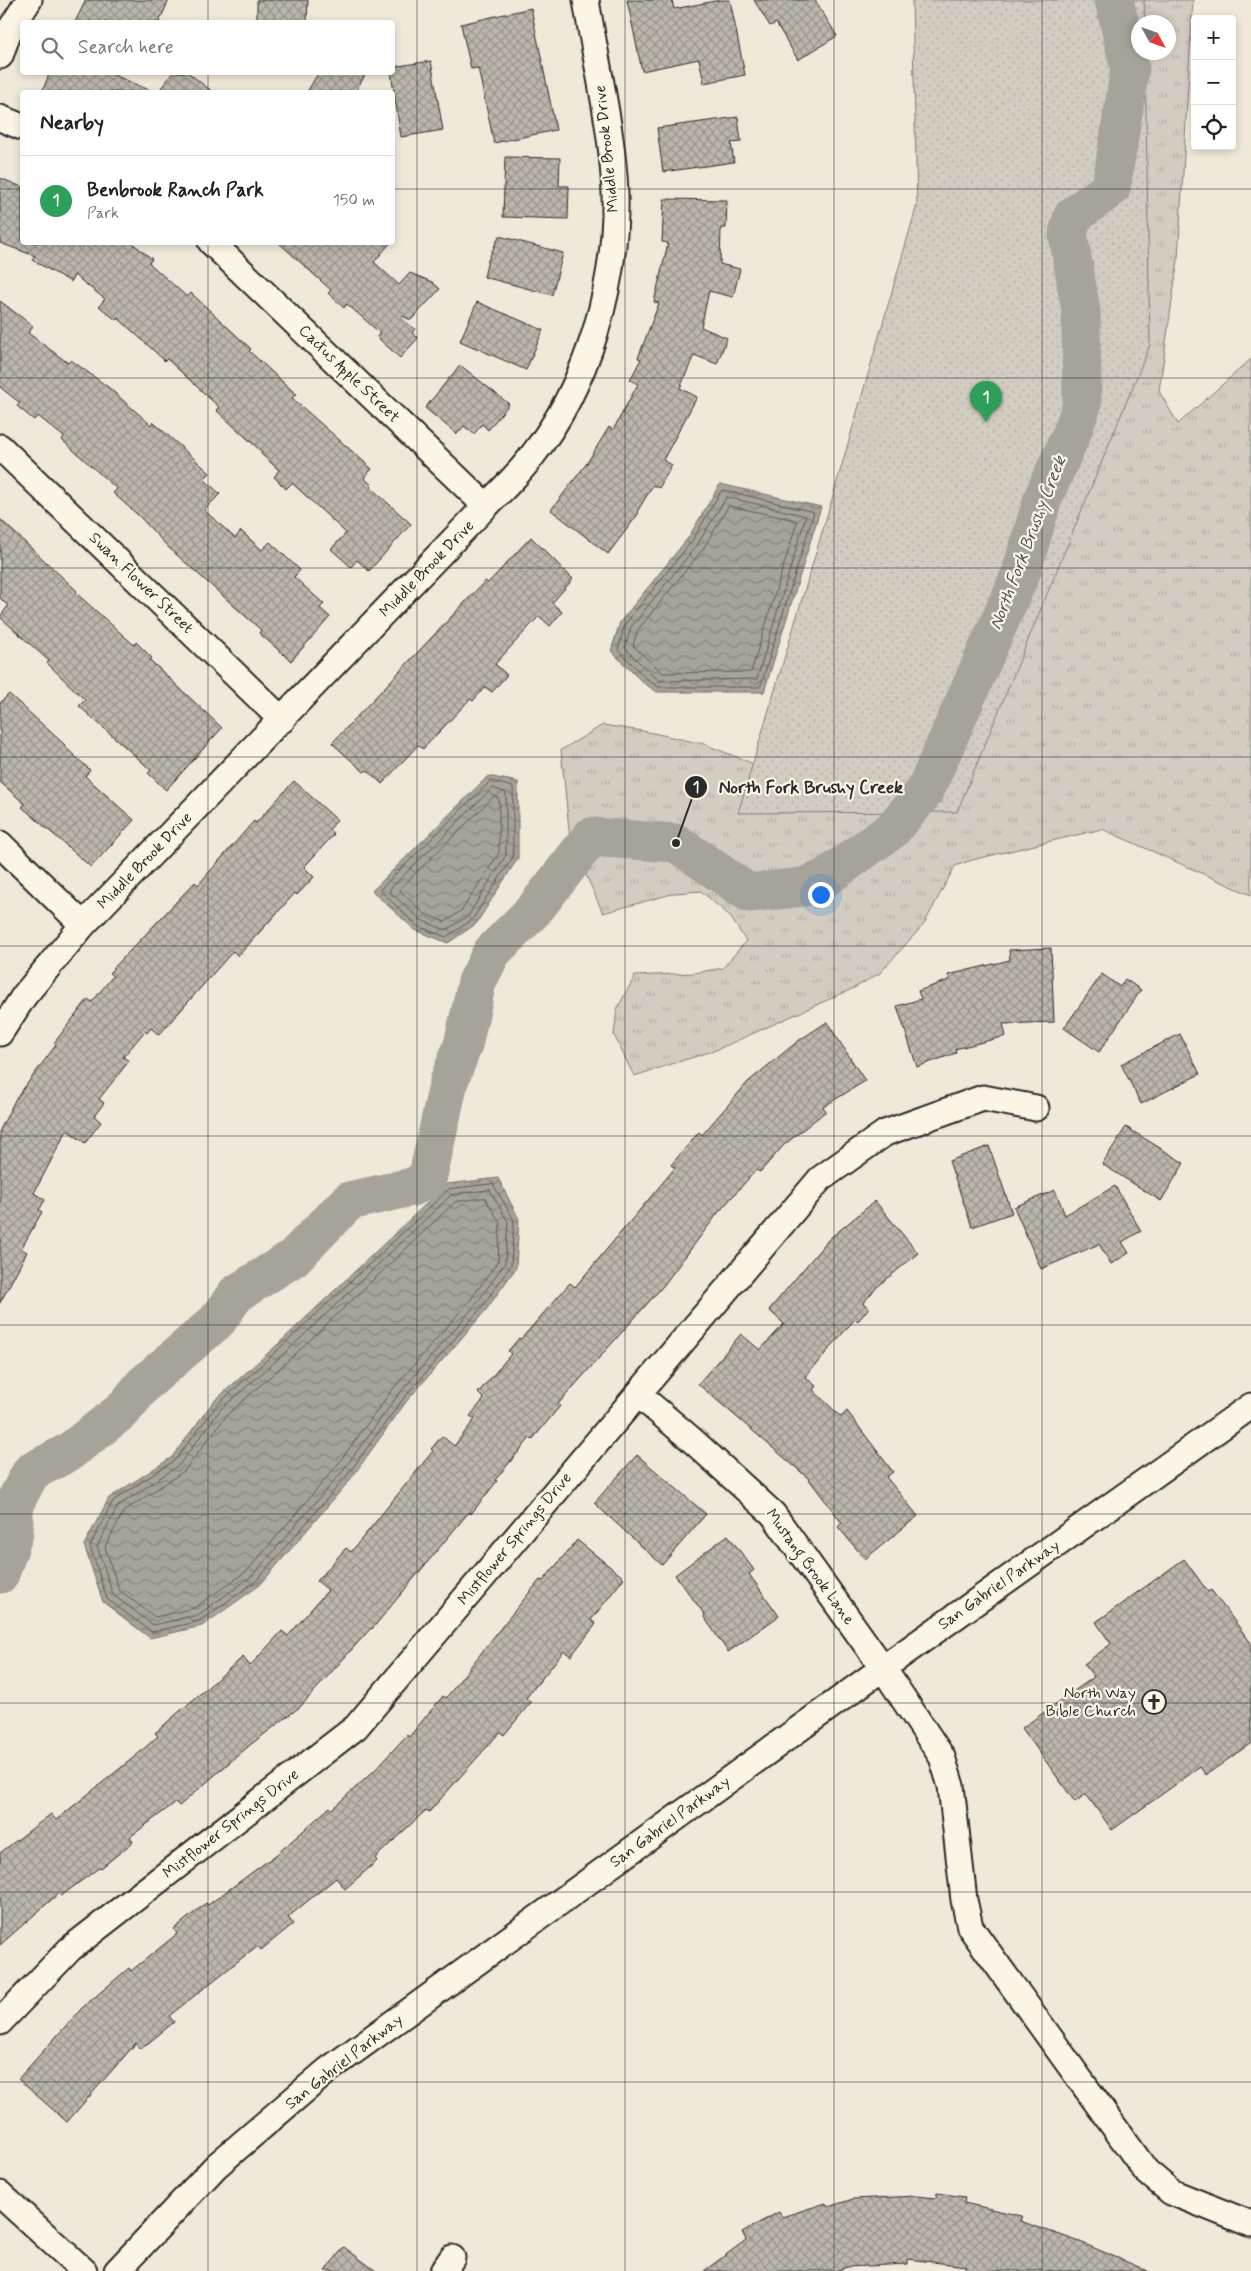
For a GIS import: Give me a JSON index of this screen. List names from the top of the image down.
{
  "streets": {
    "street": [
      "Middle Brook Drive",
      "Cactus Apple Street",
      "Swan Flower Street",
      "Mistflower Springs Drive",
      "Mustang Brook Lane",
      "San Gabriel Parkway"
    ]
  },
  "crossings": [
    ["Middle Brook Drive", "Cactus Apple Street"],
    ["Middle Brook Drive", "Swan Flower Street"],
    ["Mistflower Springs Drive", "Mustang Brook Lane"],
    ["Mustang Brook Lane", "San Gabriel Parkway"]
  ],
  "water": ["North Fork Brushy Creek"],
  "places": {
    "other": ["North Fork Brushy Creek"],
    "church": ["North Way Bible Church"]
  },
  "north": "bottom right",
  "page": {
    "map_buttons": ["+", "−"],
    "search": "Search here",
    "heading": "Nearby",
    "list": [
      {
        "mark": "1",
        "name": "Benbrook Ranch Park",
        "note": "Park",
        "value": "150 m"
      }
    ],
    "pins": "1"
  }
}
